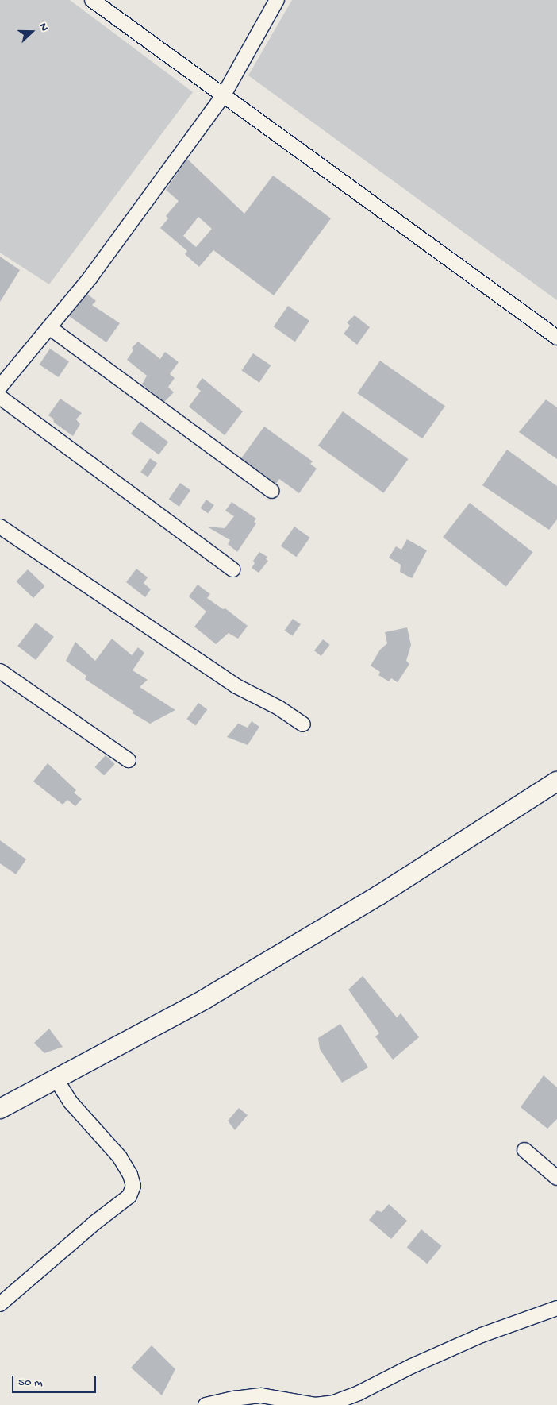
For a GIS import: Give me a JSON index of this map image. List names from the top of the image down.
{
  "scale_bar": "50 m",
  "north": "right"
}
